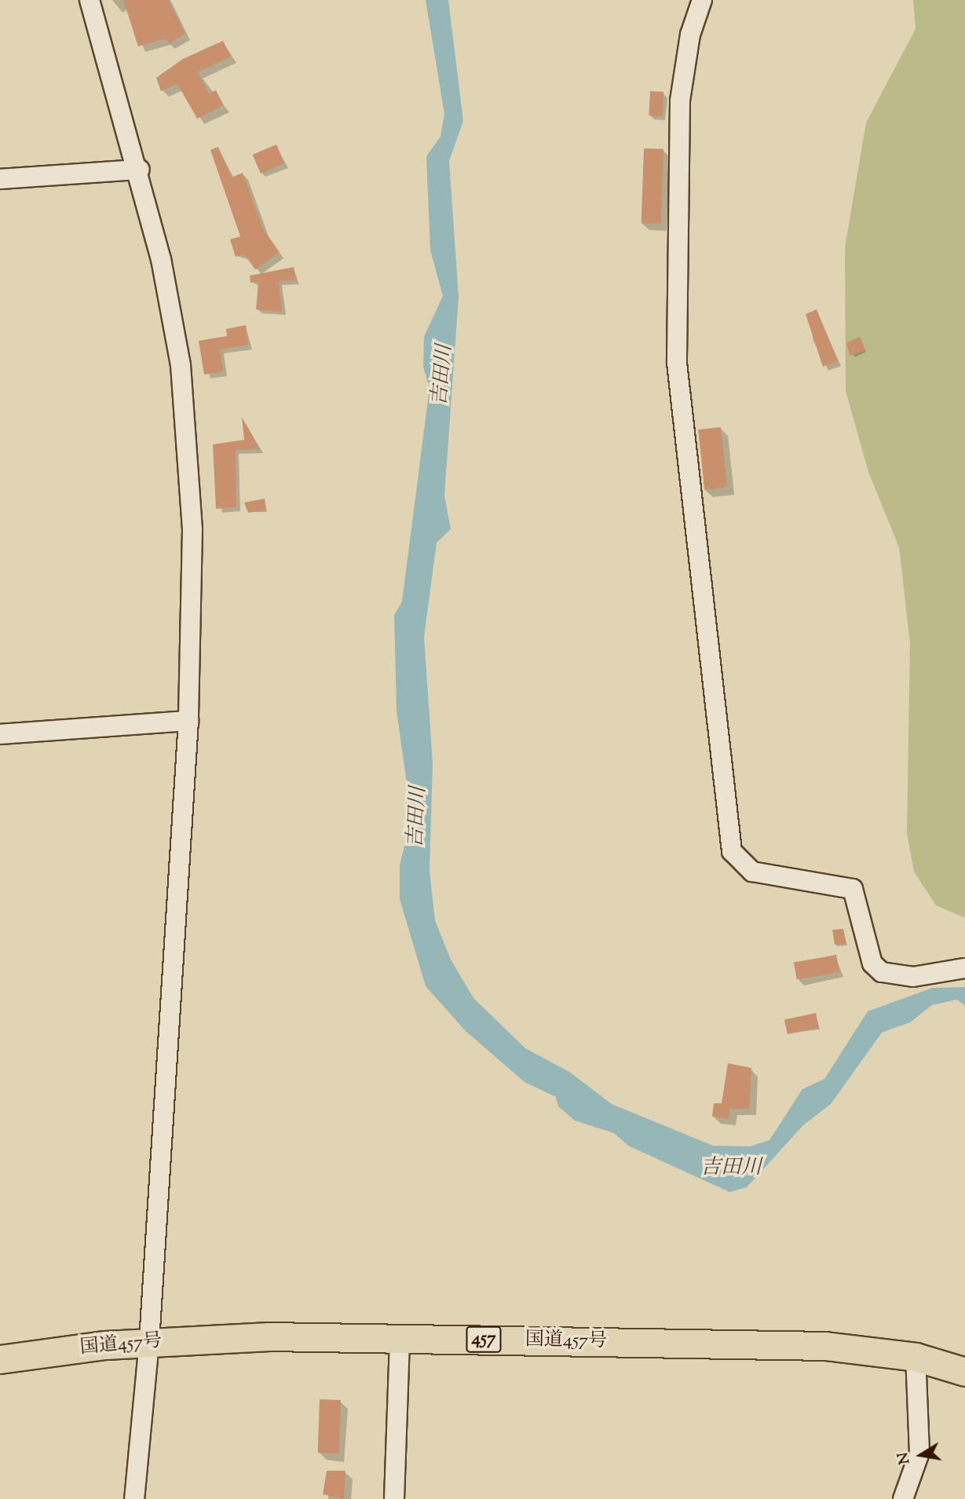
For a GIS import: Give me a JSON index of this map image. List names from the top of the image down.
{
  "streets": {
    "highway": ["457", "国道457号"]
  },
  "water": ["吉田川"],
  "north": "left"
}
